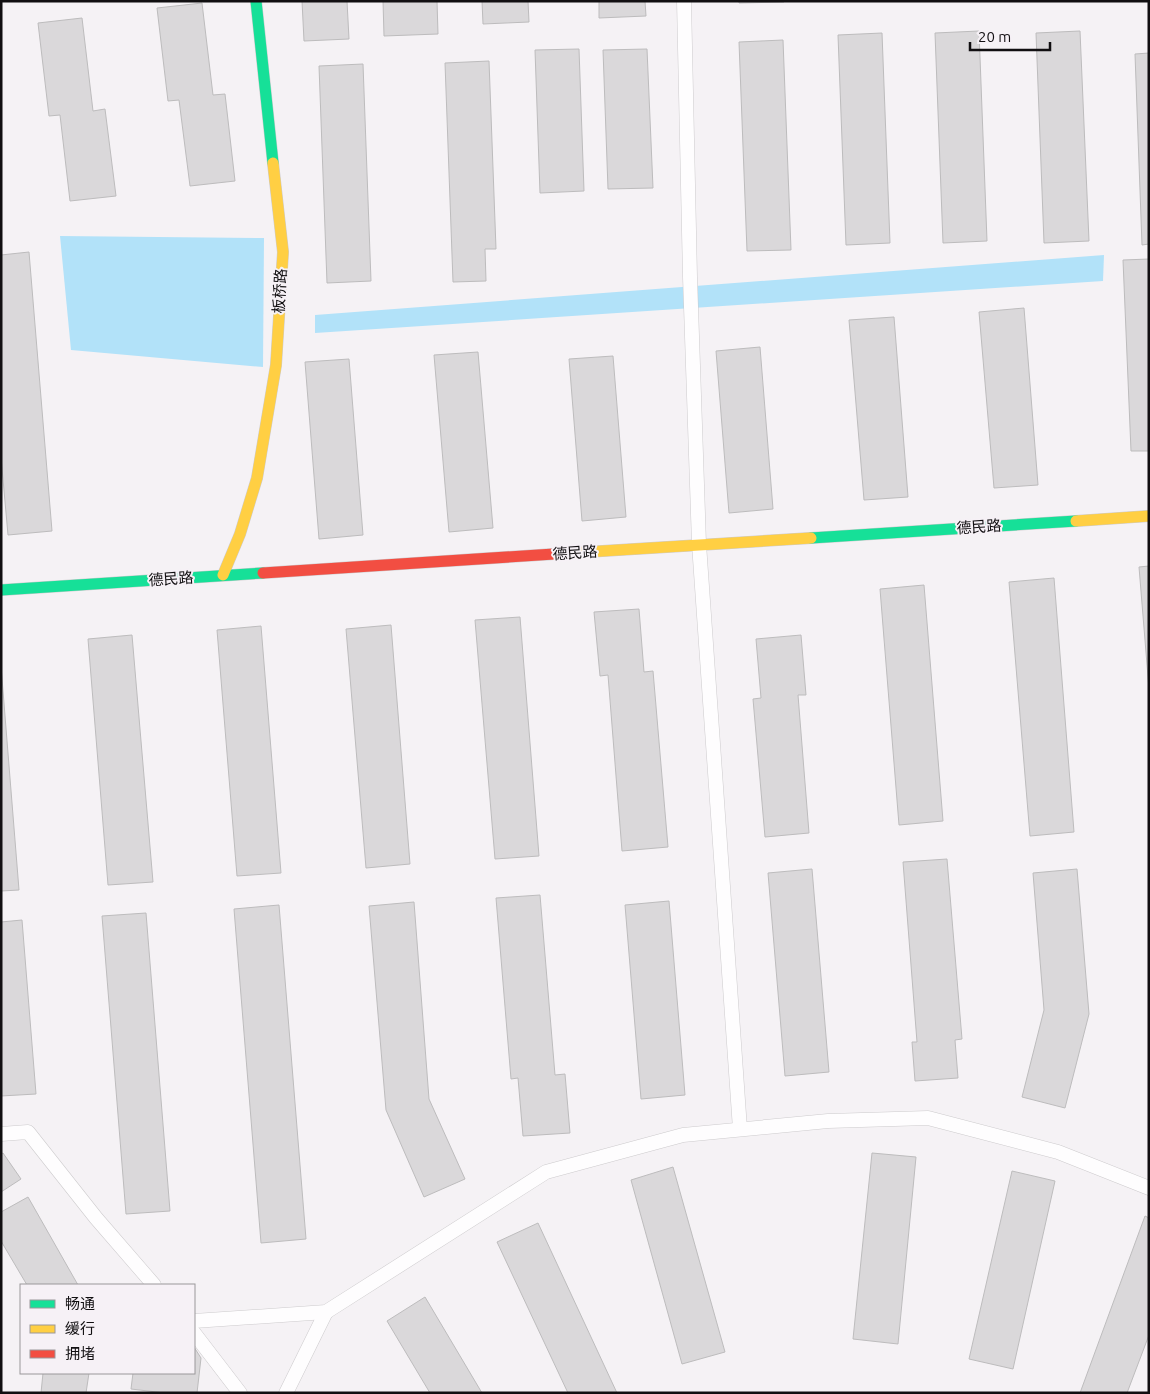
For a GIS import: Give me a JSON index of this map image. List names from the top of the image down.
{
  "streets": {
    "street": ["板桥路", "德民路"]
  },
  "crossings": [
    ["板桥路", "德民路"]
  ],
  "legend": ["畅通", "缓行", "拥堵"],
  "scale_bar": "20 m"
}
